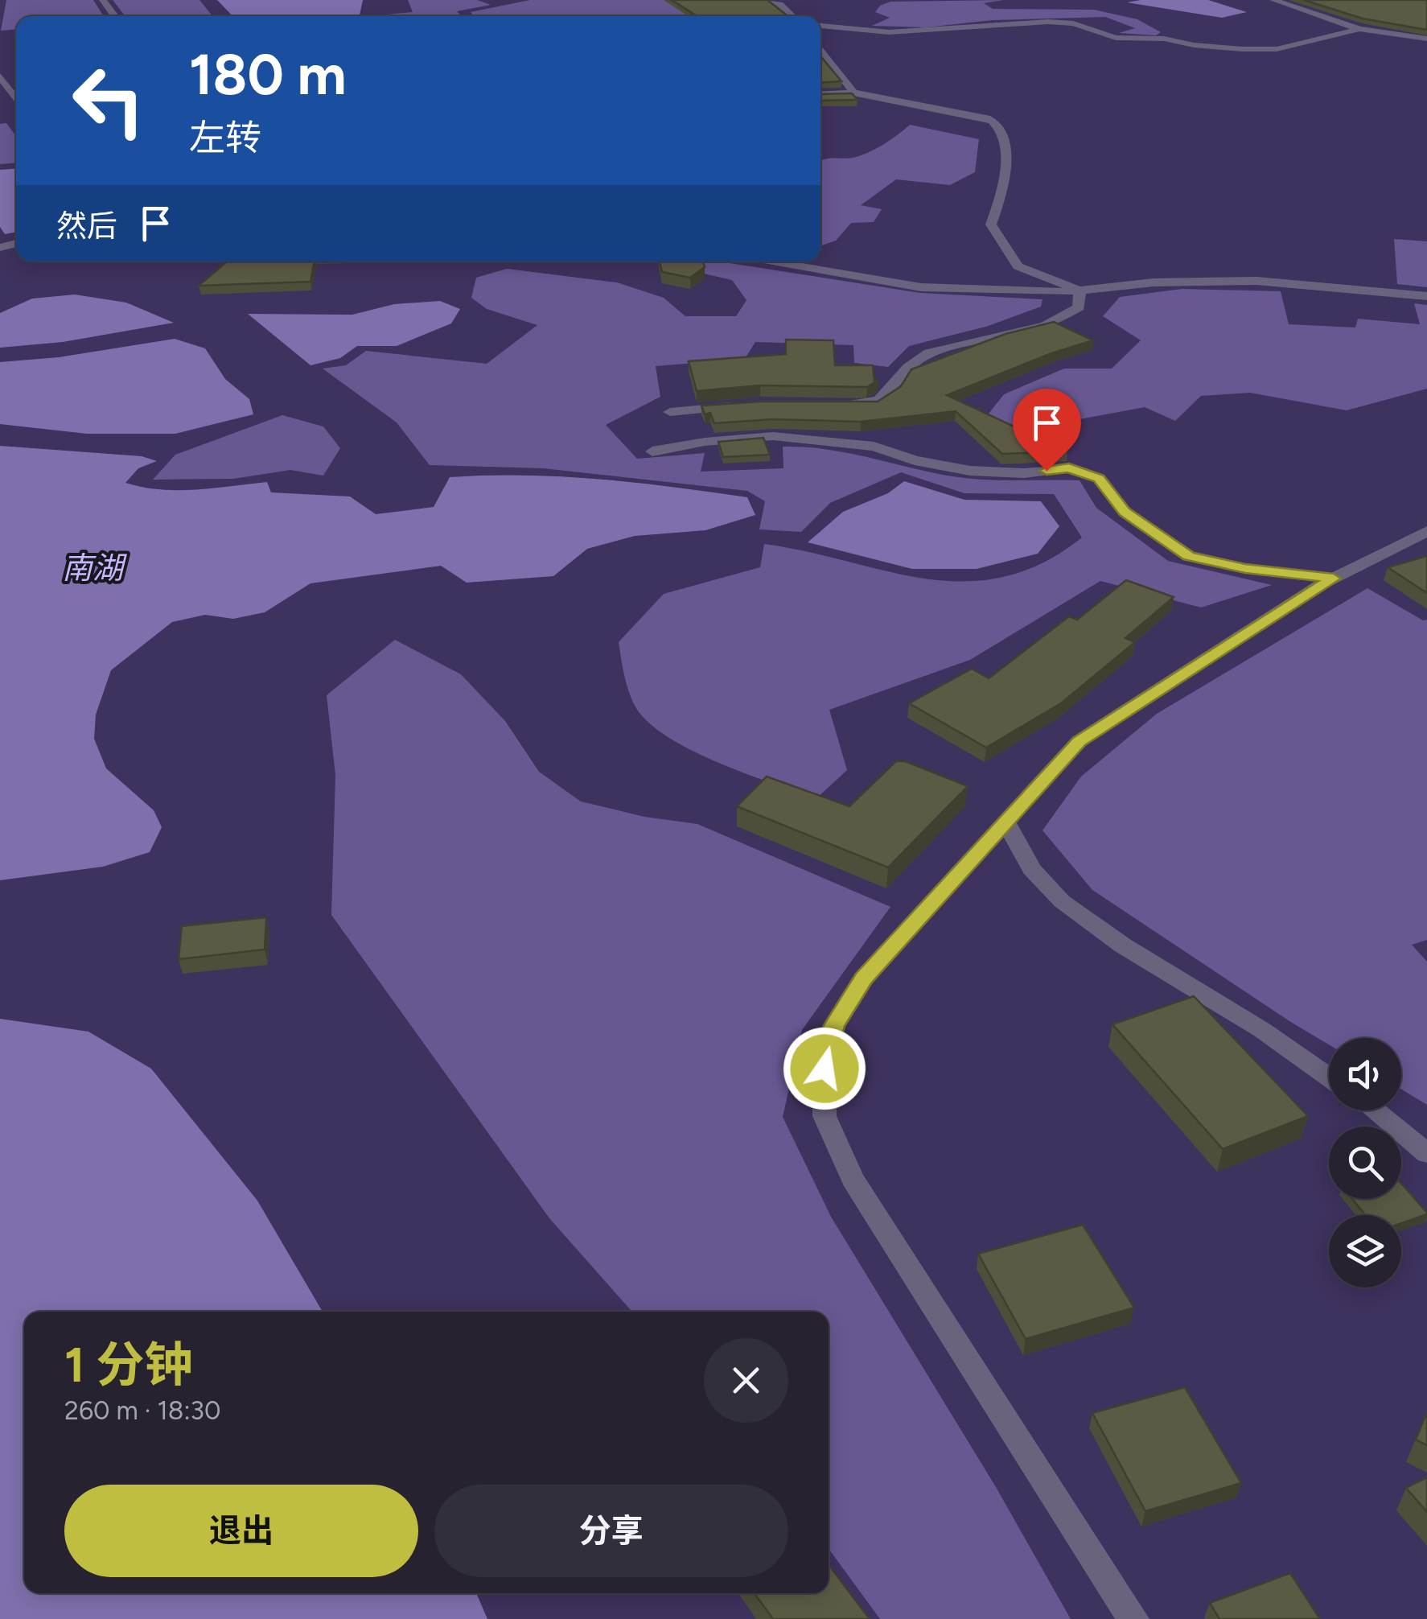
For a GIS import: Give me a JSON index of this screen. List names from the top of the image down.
{
  "water": ["南湖"],
  "page": {
    "turn": ["180 m", "左转"],
    "then": "然后",
    "heading": ["1 分钟", "260 m · 18:30"],
    "buttons": ["退出", "分享"]
  }
}
